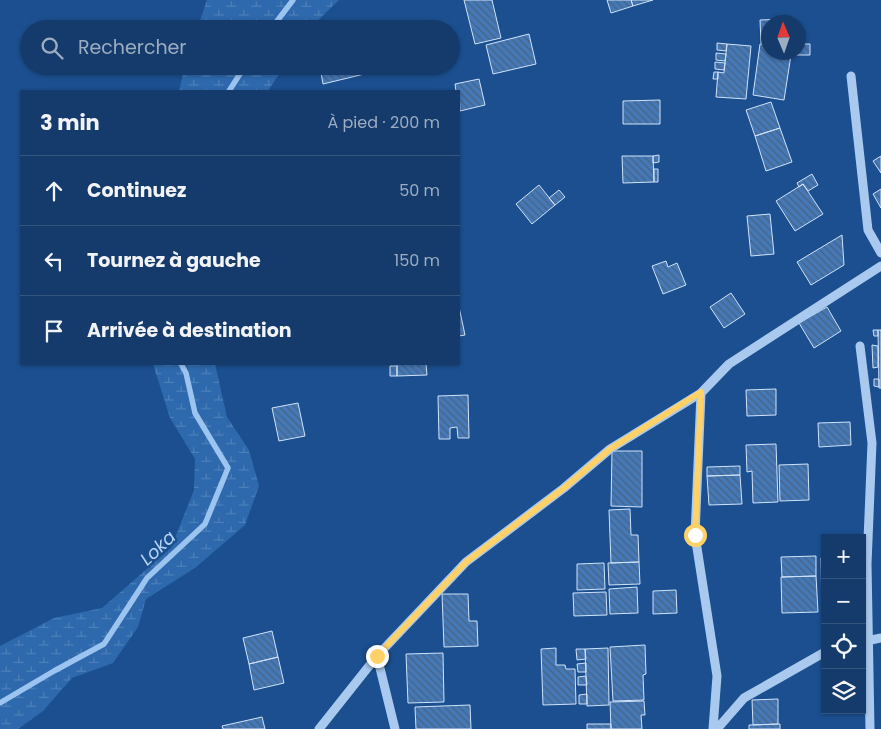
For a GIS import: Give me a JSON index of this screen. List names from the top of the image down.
{
  "water": ["Loka"],
  "north": "top",
  "page": {
    "search": "Rechercher",
    "heading": ["3 min", "À pied · 200 m"],
    "list": [
      ["Continuez", "50 m"],
      ["Tournez à gauche", "150 m"],
      "Arrivée à destination"
    ],
    "map_buttons": ["+", "−"]
  }
}
